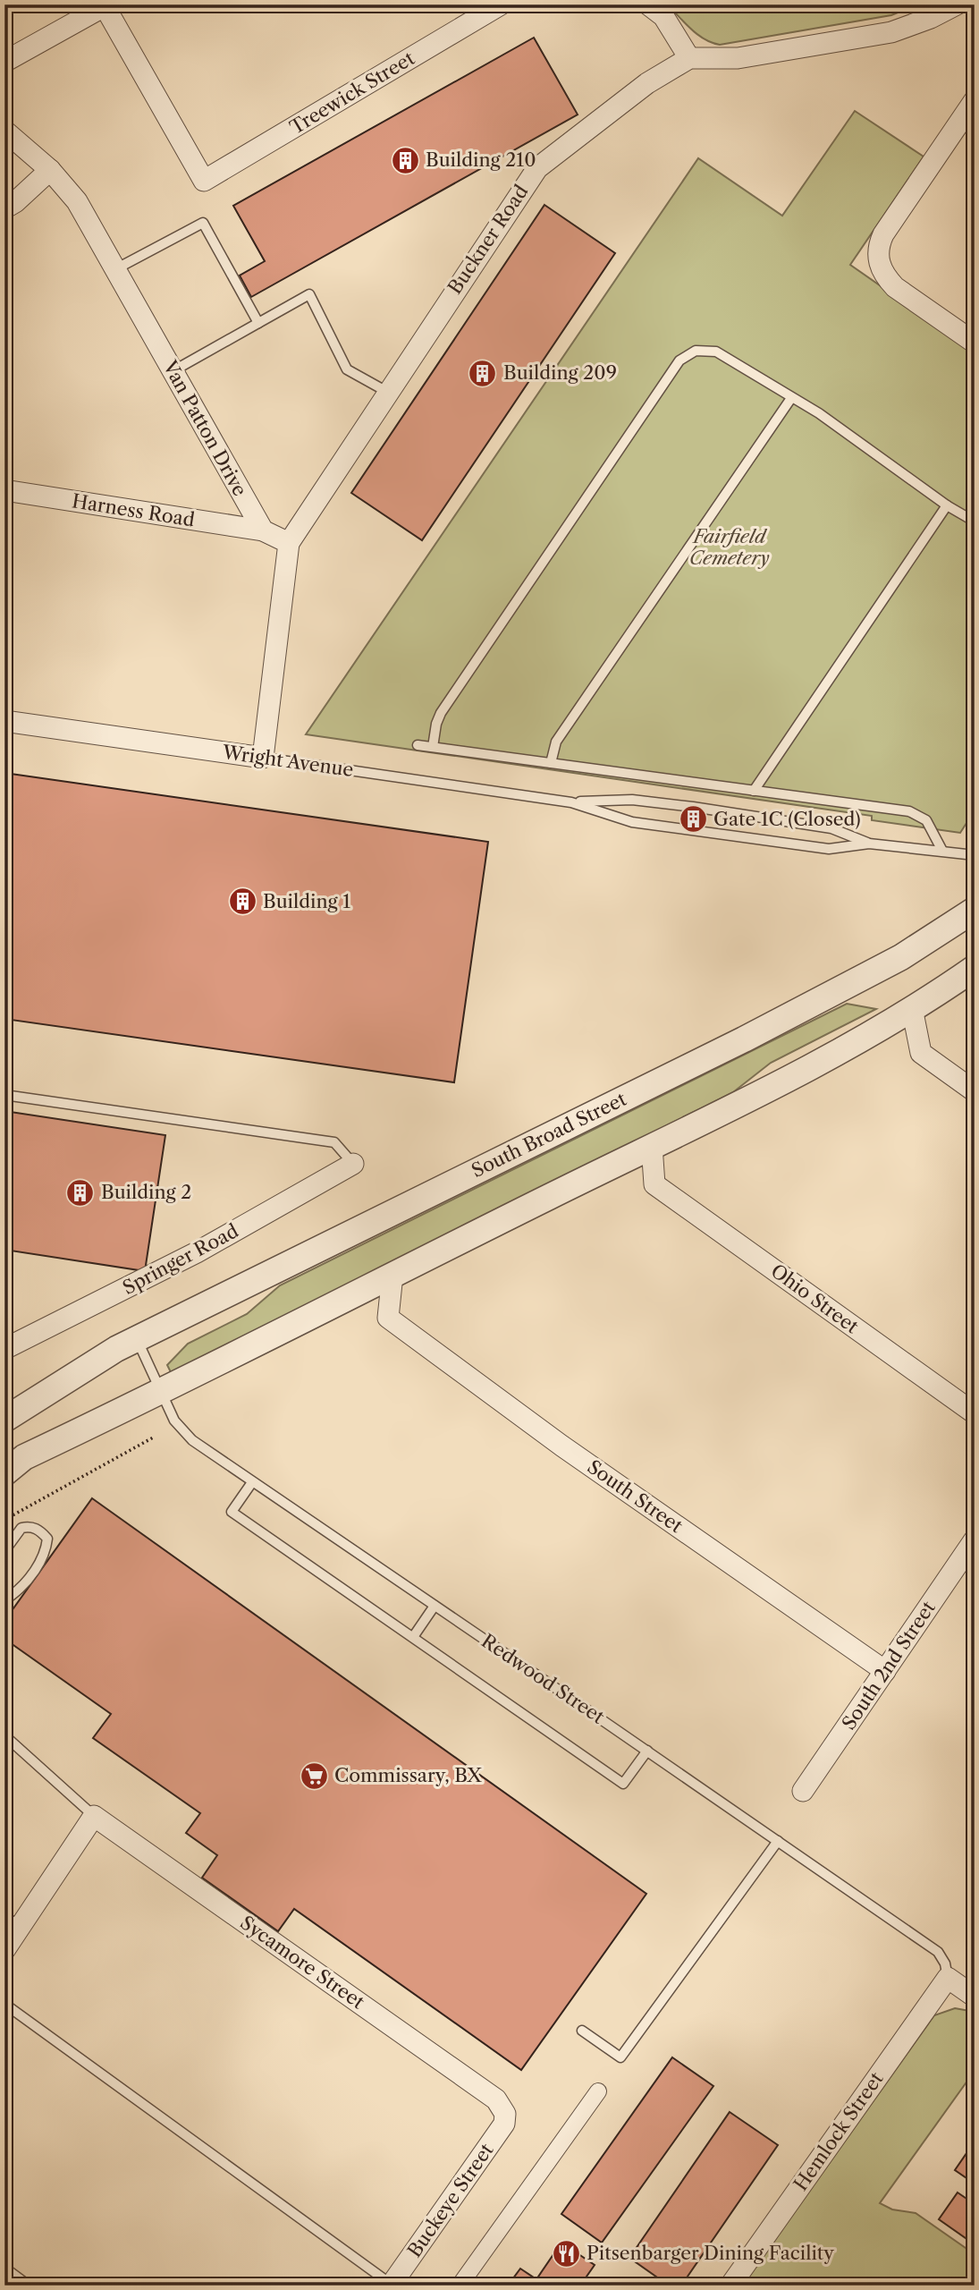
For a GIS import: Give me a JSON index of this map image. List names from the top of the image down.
{
  "streets": {
    "street": [
      "Treewick Street",
      "Buckner Road",
      "Van Patton Drive",
      "Harness Road",
      "Wright Avenue",
      "South Broad Street",
      "Springer Road",
      "Ohio Street",
      "South Street",
      "South 2nd Street",
      "Sycamore Street",
      "Hemlock Street",
      "Buckeye Street"
    ],
    "lane": ["Redwood Street"]
  },
  "crossings": [
    ["Van Patton Drive", "Harness Road"],
    ["South Broad Street", "Redwood Street"],
    ["South Street", "South 2nd Street"],
    ["Redwood Street", "Hemlock Street"],
    ["Sycamore Street", "Buckeye Street"]
  ],
  "parks": ["Fairfield Cemetery"],
  "places": {
    "building": [
      "Building 210",
      "Building 209",
      "Gate 1C (Closed)",
      "Building 1",
      "Building 2"
    ],
    "supermarket": ["Commissary, BX"],
    "restaurant": ["Pitsenbarger Dining Facility"]
  }
}
